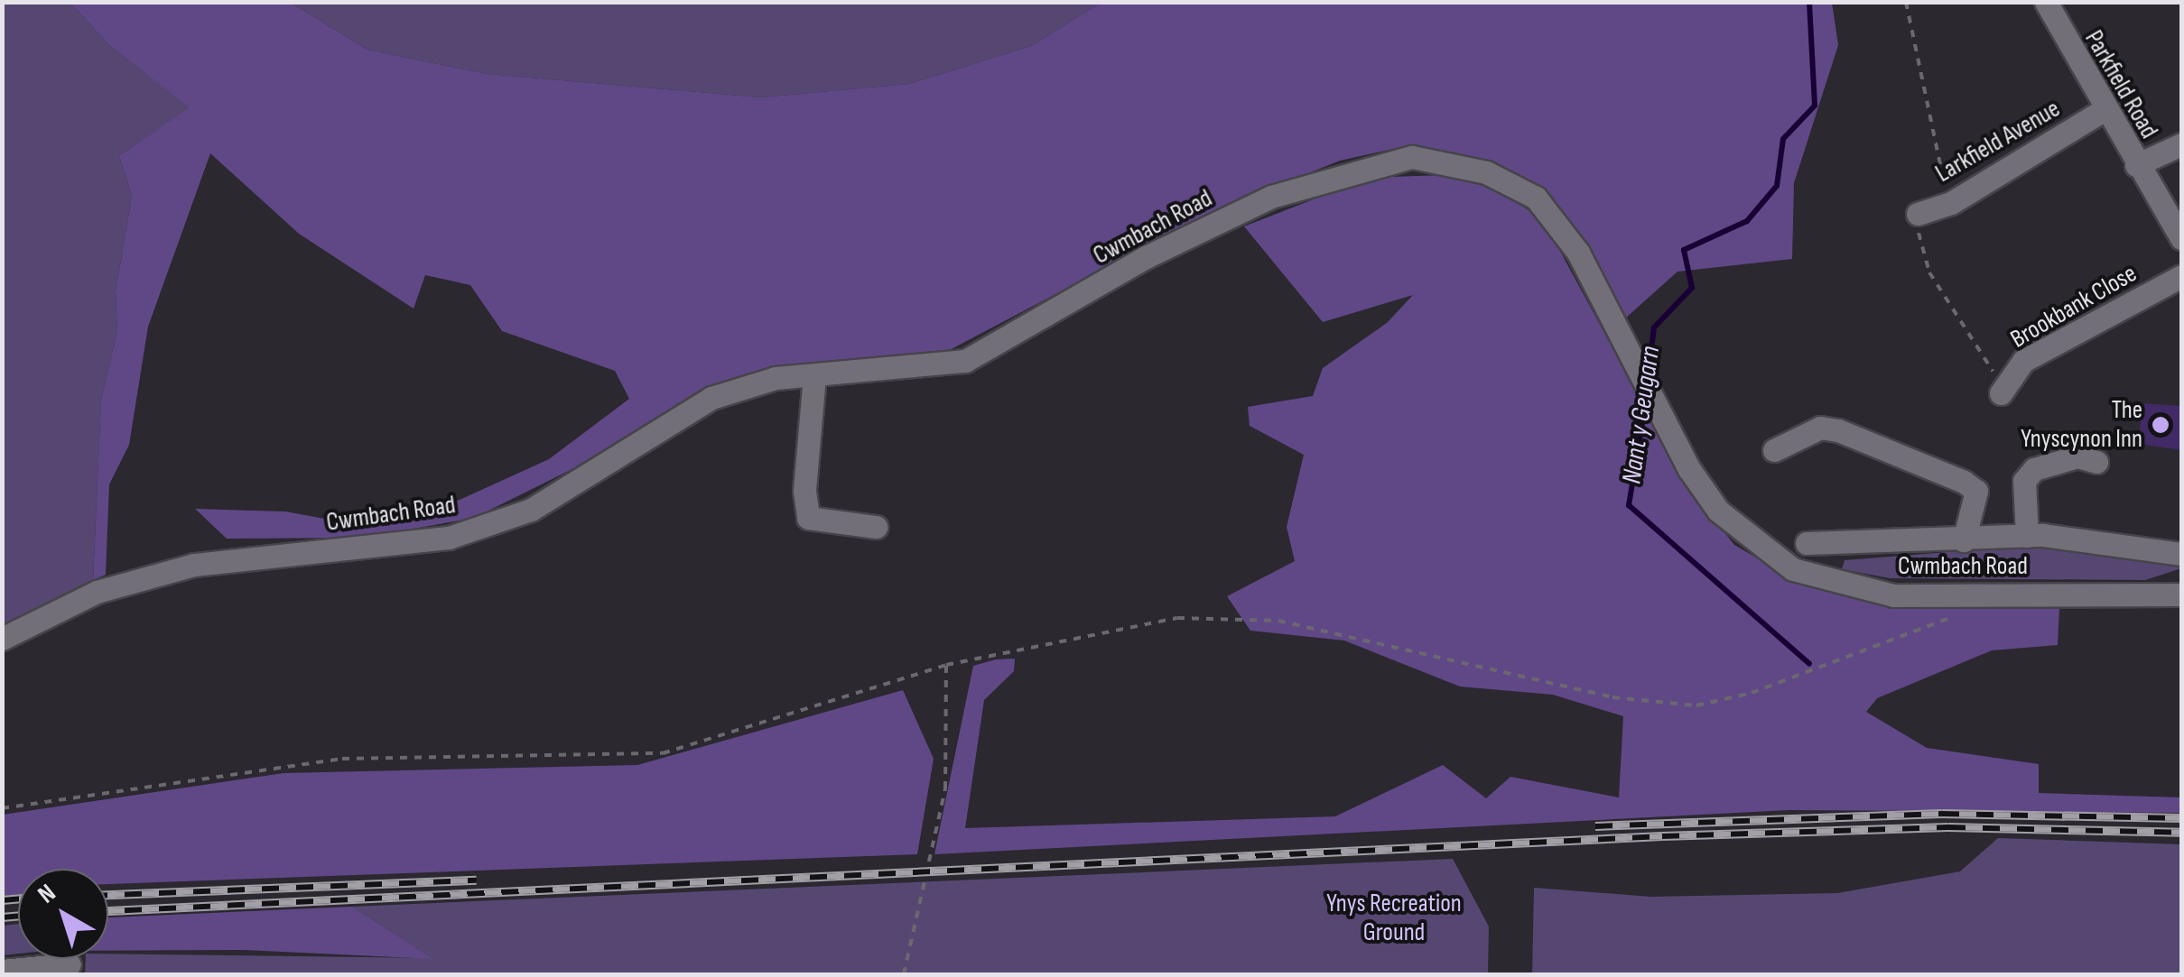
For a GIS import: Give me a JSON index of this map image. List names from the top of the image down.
{
  "streets": {
    "street": [
      "Parkfield Road",
      "Larkfield Avenue",
      "Cwmbach Road",
      "Brookbank Close"
    ]
  },
  "crossings": [
    ["Parkfield Road", "Larkfield Avenue"]
  ],
  "water": ["Nant y Geugarn"],
  "parks": ["Ynys Recreation Ground"],
  "places": ["The Ynyscynon Inn"],
  "north": "top left"
}
